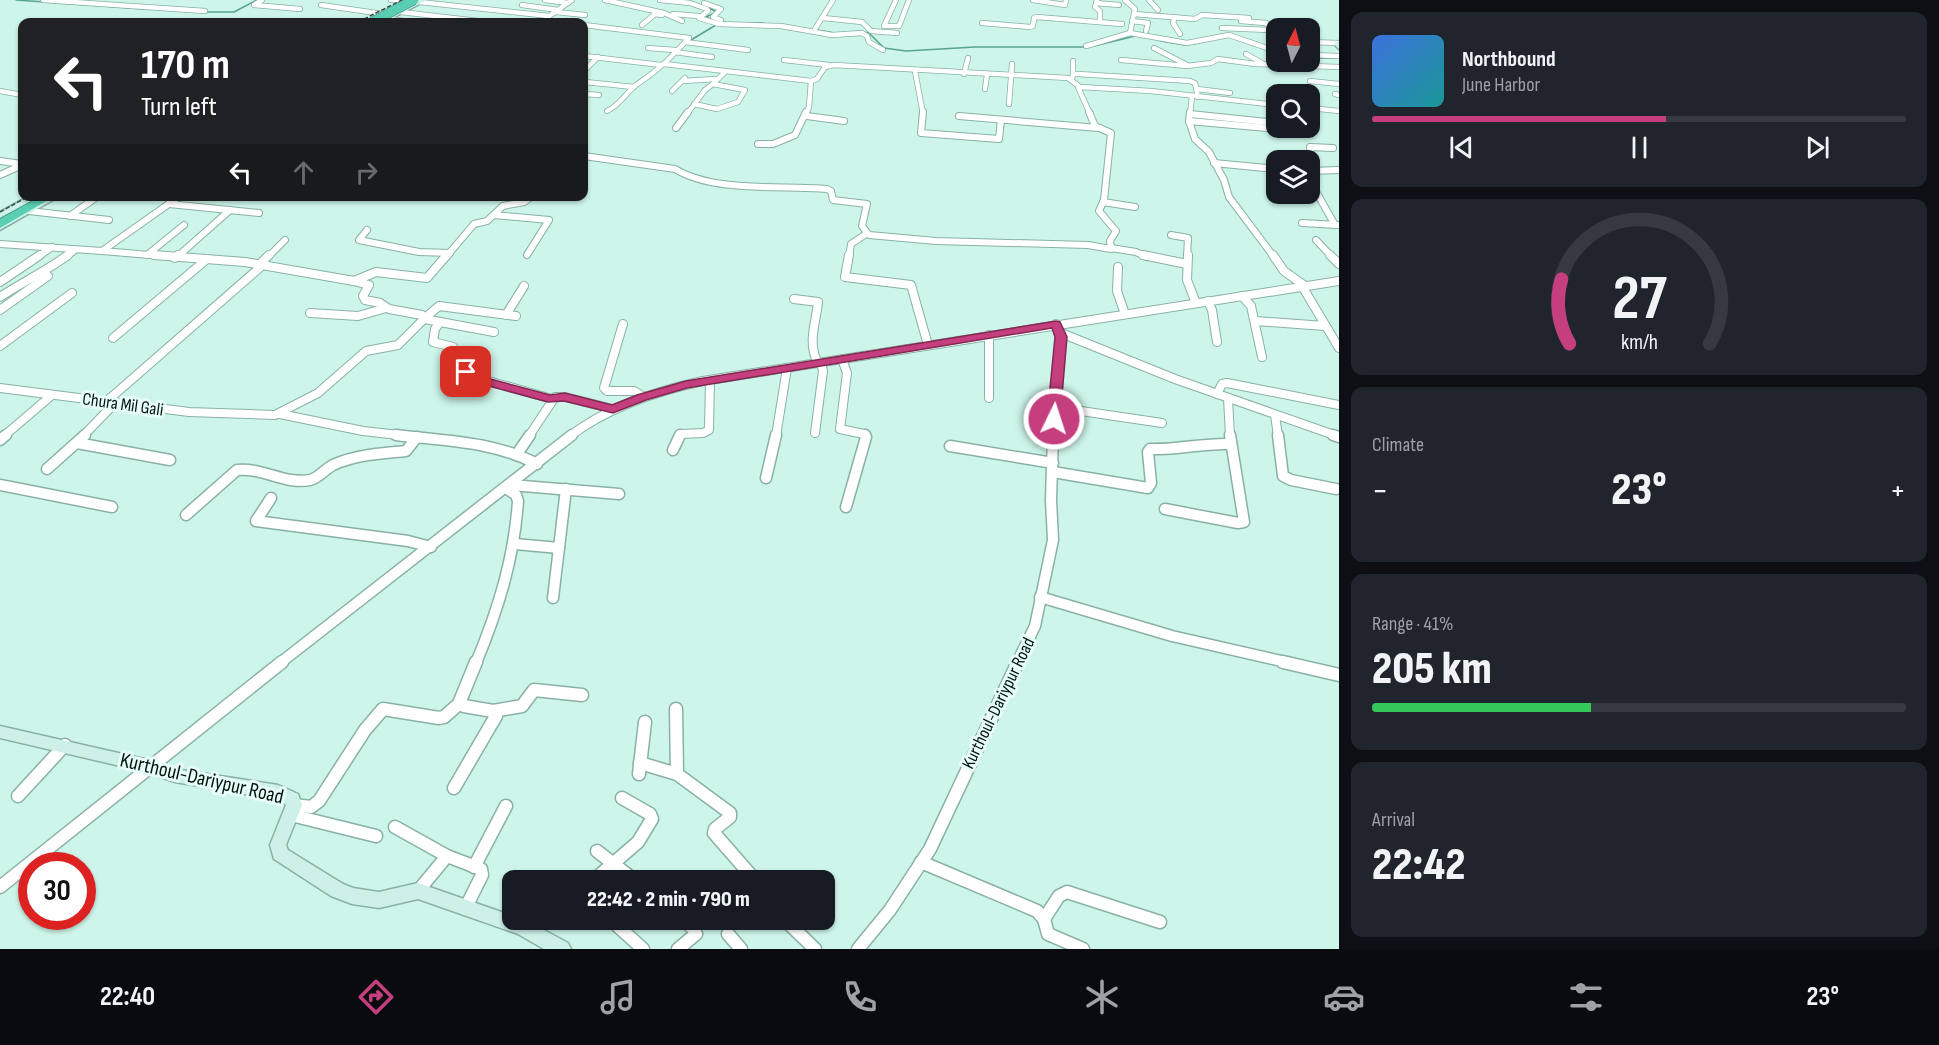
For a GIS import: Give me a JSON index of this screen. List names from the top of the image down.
{
  "streets": {
    "street": ["Chura Mil Gali", "Kurthoul-Dariypur Road"]
  },
  "north": "top",
  "page": {
    "turn": ["170 m", "Turn left"],
    "song": ["Northbound", "June Harbor"],
    "tile": [
      "Climate",
      ["Range · 41%", "205 km"],
      ["Arrival", "22:42"]
    ],
    "heat": ["−", "23°", "+"],
    "limit": "30",
    "trip": "22:42 · 2 min · 790 m",
    "tabs": ["22:40", "23°"],
    "gauge": ["27", "km/h"]
  }
}
